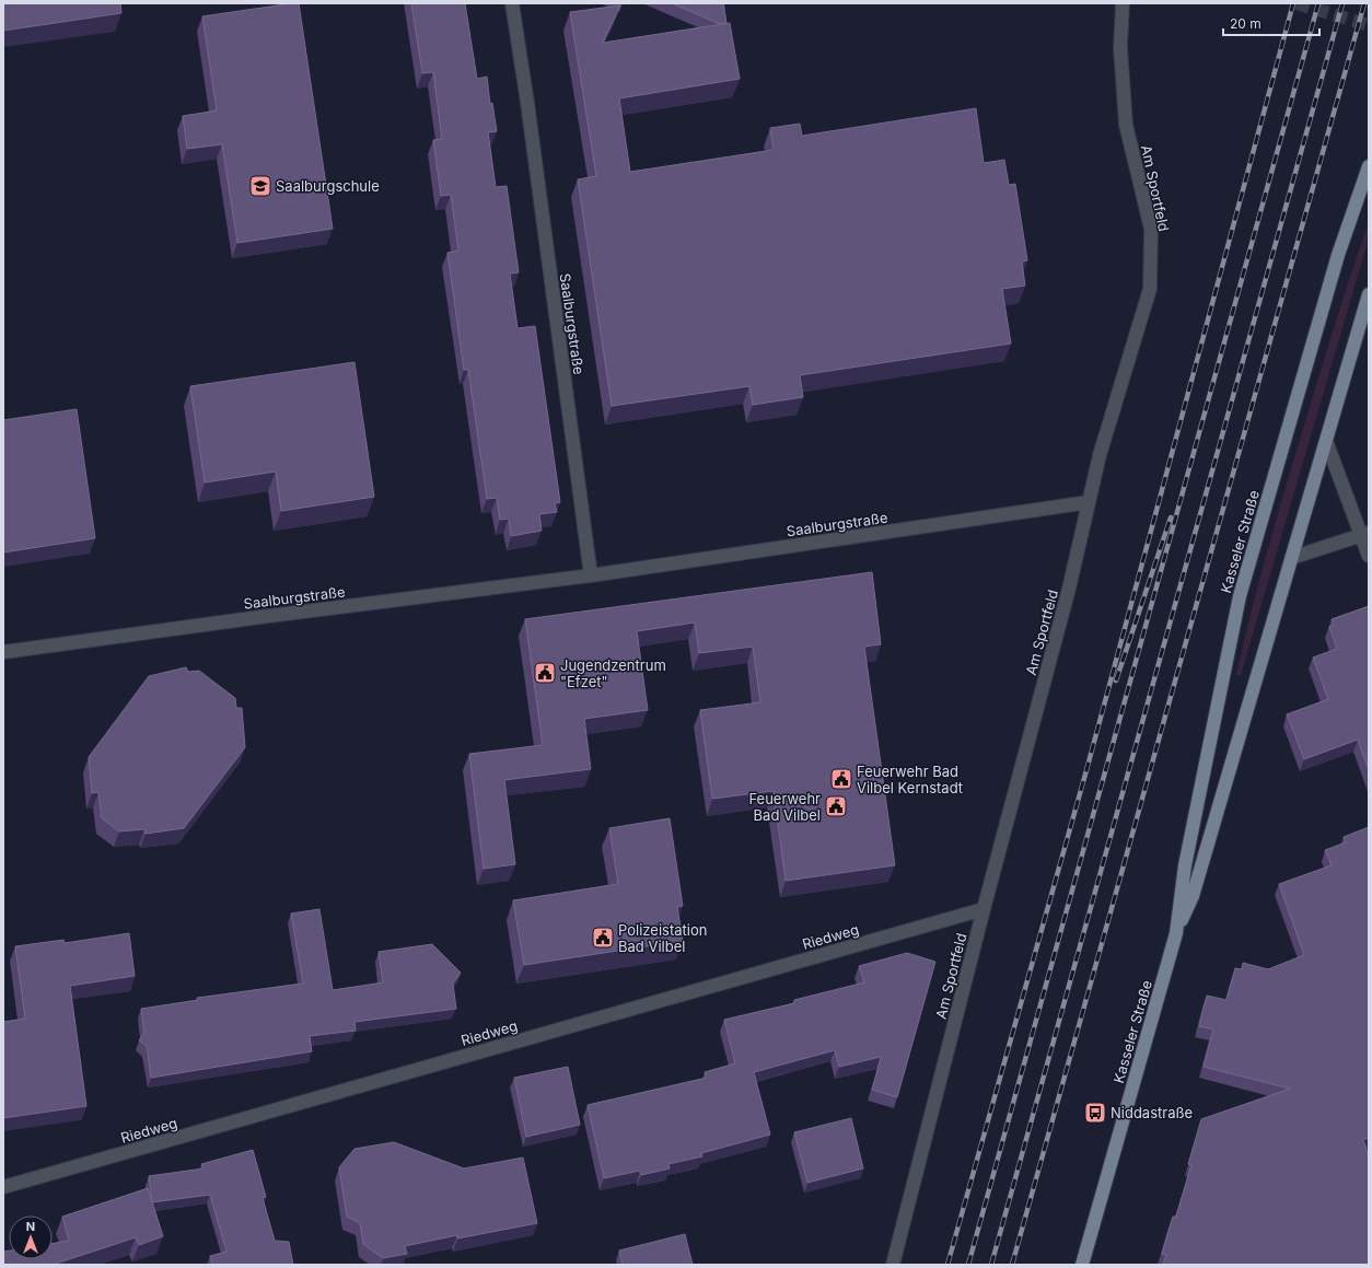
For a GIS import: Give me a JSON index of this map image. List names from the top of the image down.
{
  "streets": {
    "main road": ["Kasseler Straße"],
    "street": ["Am Sportfeld", "Saalburgstraße", "Riedweg"]
  },
  "crossings": [
    ["Am Sportfeld", "Saalburgstraße"],
    ["Am Sportfeld", "Riedweg"]
  ],
  "places": {
    "school or university": ["Saalburgschule"],
    "public building": [
      "Jugendzentrum \"Efzet\"",
      "Feuerwehr Bad Vilbel Kernstadt",
      "Feuerwehr Bad Vilbel",
      "Polizeistation Bad Vilbel"
    ],
    "bus stop": ["Niddastraße"]
  },
  "scale_bar": "20 m",
  "north": "top"
}
